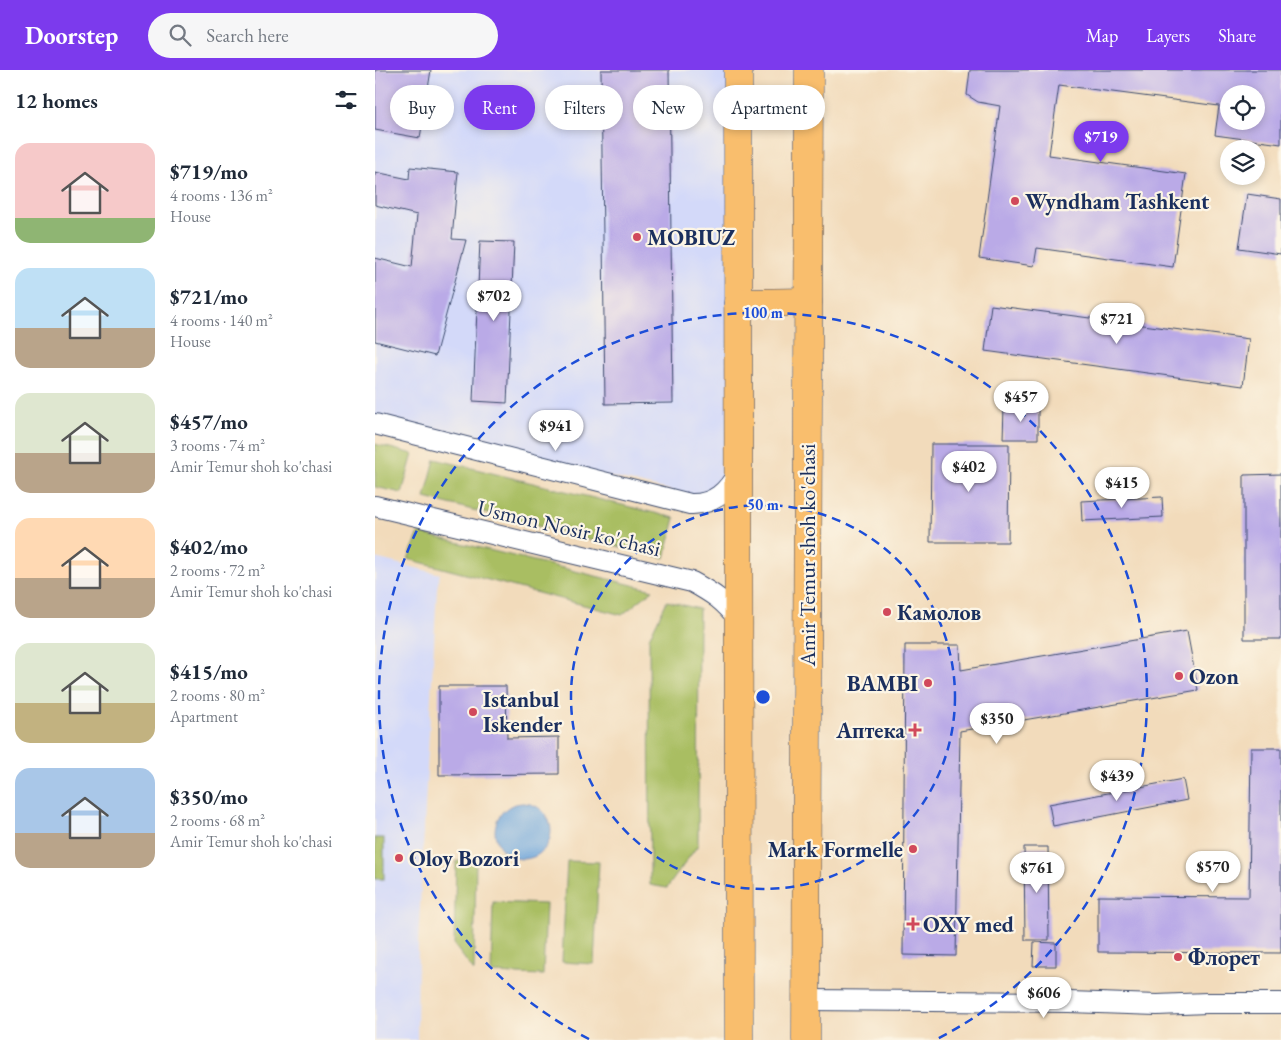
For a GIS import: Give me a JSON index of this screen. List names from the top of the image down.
{
  "streets": {
    "main road": ["Amir Temur shoh ko'chasi"],
    "street": ["Usmon Nosir ko'chasi"]
  },
  "places": {
    "other": [
      "Wyndham Tashkent",
      "MOBIUZ",
      "Камолов",
      "Ozon",
      "BAMBI",
      "Istanbul Iskender",
      "Mark Formelle",
      "Oloy Bozori",
      "Флорет"
    ],
    "health": ["Аптека", "OXY med"]
  },
  "page": {
    "header": "Doorstep",
    "search": "Search here",
    "nav": ["Map", "Layers", "Share"],
    "heading": "12 homes",
    "chip": [
      "Buy",
      "Rent",
      "Filters",
      "New",
      "Apartment"
    ],
    "price": [
      "$719",
      "$702",
      "$721",
      "$457",
      "$941",
      "$402",
      "$415",
      "$350",
      "$439",
      "$570",
      "$761",
      "$606"
    ],
    "list": [
      {
        "name": "$719/mo",
        "note": "4 rooms · 136 m² · House"
      },
      {
        "name": "$721/mo",
        "note": "4 rooms · 140 m² · House"
      },
      {
        "name": "$457/mo",
        "note": "3 rooms · 74 m² · Amir Temur shoh ko'chasi"
      },
      {
        "name": "$402/mo",
        "note": "2 rooms · 72 m² · Amir Temur shoh ko'chasi"
      },
      {
        "name": "$415/mo",
        "note": "2 rooms · 80 m² · Apartment"
      },
      {
        "name": "$350/mo",
        "note": "2 rooms · 68 m² · Amir Temur shoh ko'chasi"
      }
    ]
  },
  "rings": ["100 m", "50 m"]
}
